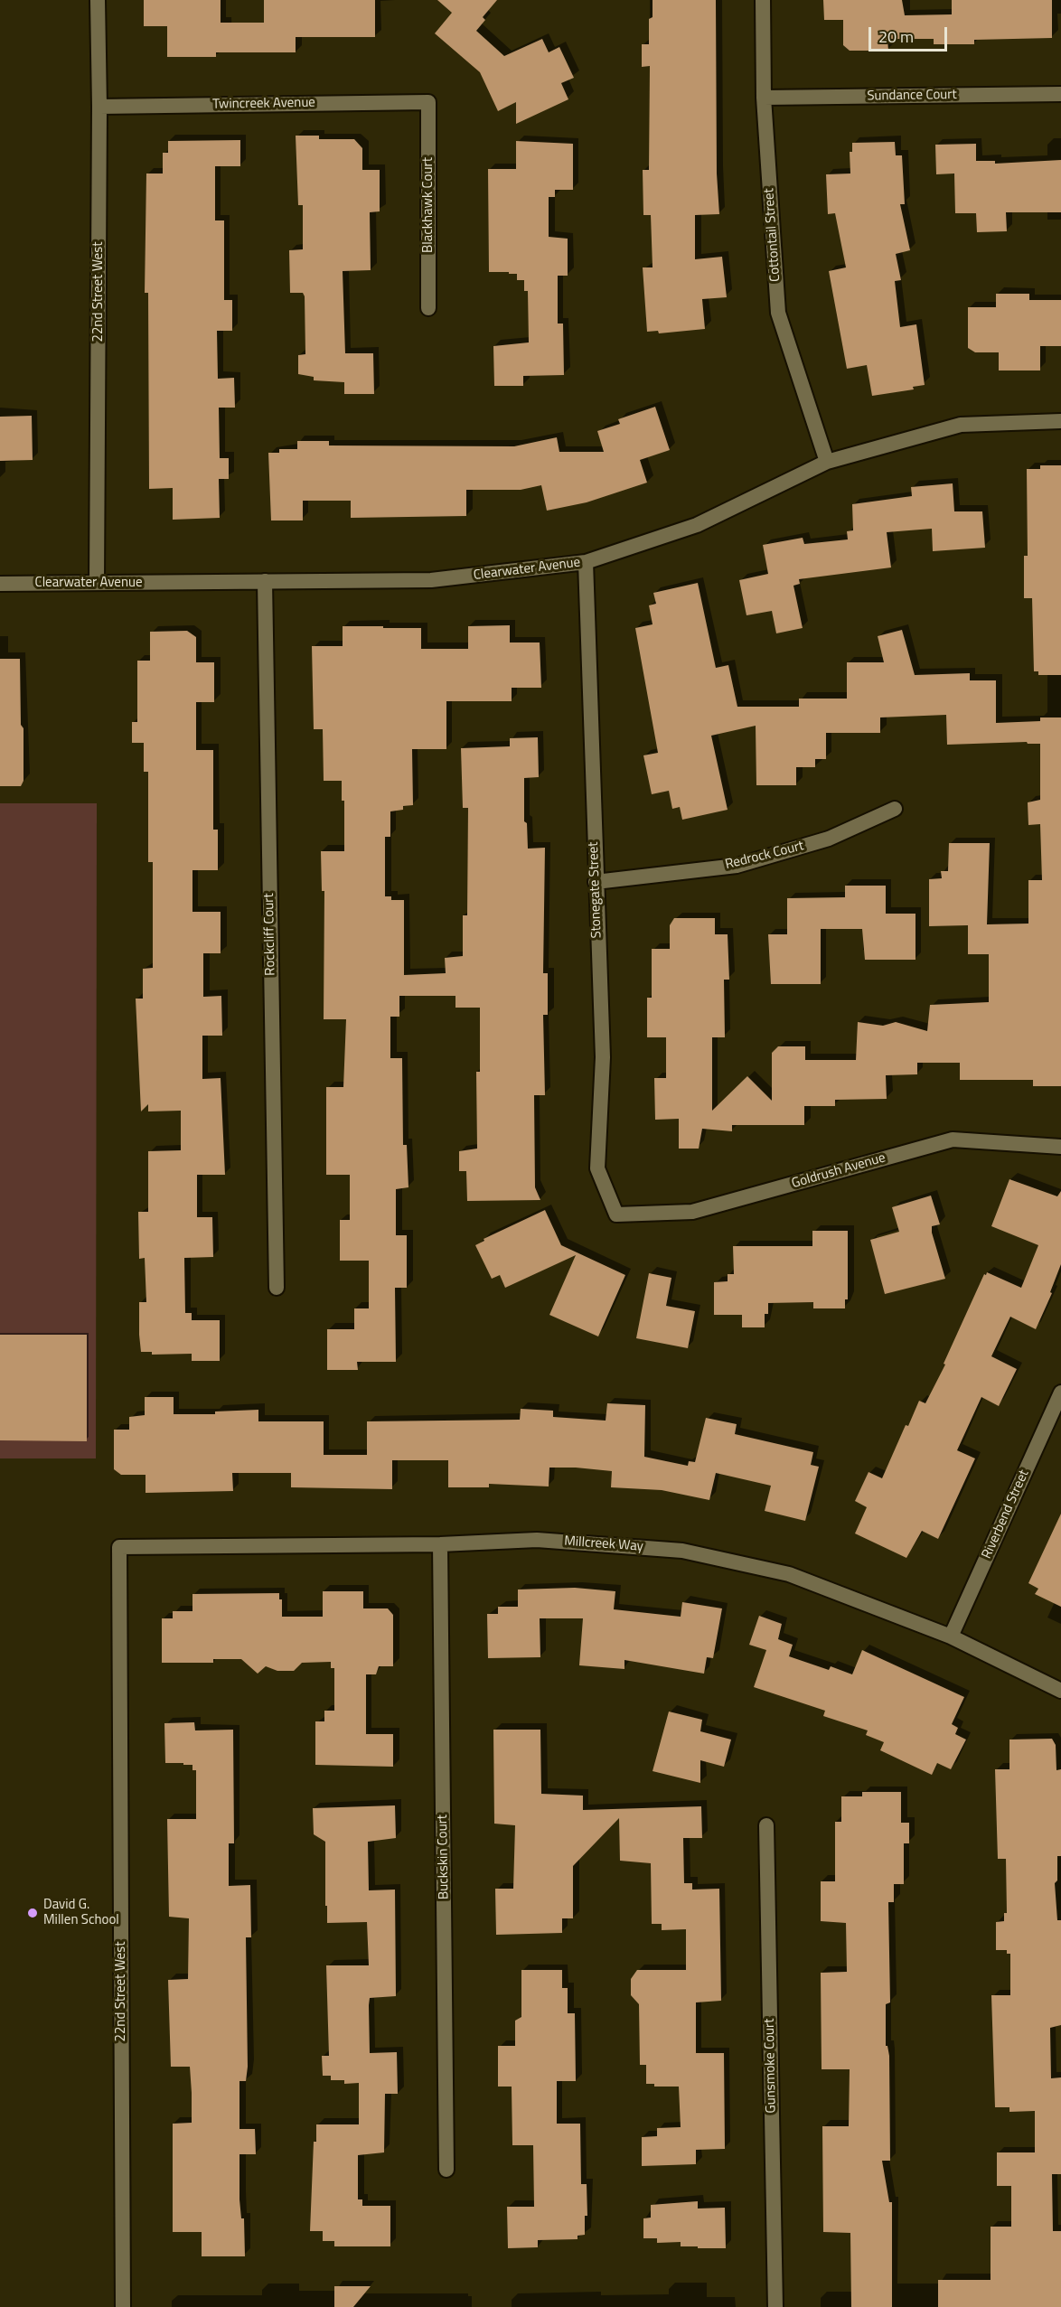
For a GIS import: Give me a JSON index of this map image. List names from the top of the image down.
{
  "streets": {
    "street": [
      "Sundance Court",
      "Twincreek Avenue",
      "Blackhawk Court",
      "Cottontail Street",
      "22nd Street West",
      "Clearwater Avenue",
      "Redrock Court",
      "Stonegate Street",
      "Rockcliff Court",
      "Goldrush Avenue",
      "Riverbend Street",
      "Millcreek Way",
      "Buckskin Court",
      "Gunsmoke Court"
    ]
  },
  "crossings": [
    ["Sundance Court", "Cottontail Street"],
    ["Twincreek Avenue", "Blackhawk Court"],
    ["Twincreek Avenue", "22nd Street West"],
    ["Cottontail Street", "Clearwater Avenue"],
    ["22nd Street West", "Clearwater Avenue"],
    ["22nd Street West", "Millcreek Way"],
    ["Clearwater Avenue", "Stonegate Street"],
    ["Clearwater Avenue", "Rockcliff Court"],
    ["Redrock Court", "Stonegate Street"],
    ["Stonegate Street", "Goldrush Avenue"],
    ["Riverbend Street", "Millcreek Way"],
    ["Millcreek Way", "Buckskin Court"]
  ],
  "places": ["David G. Millen School"],
  "scale_bar": "20 m"
}
